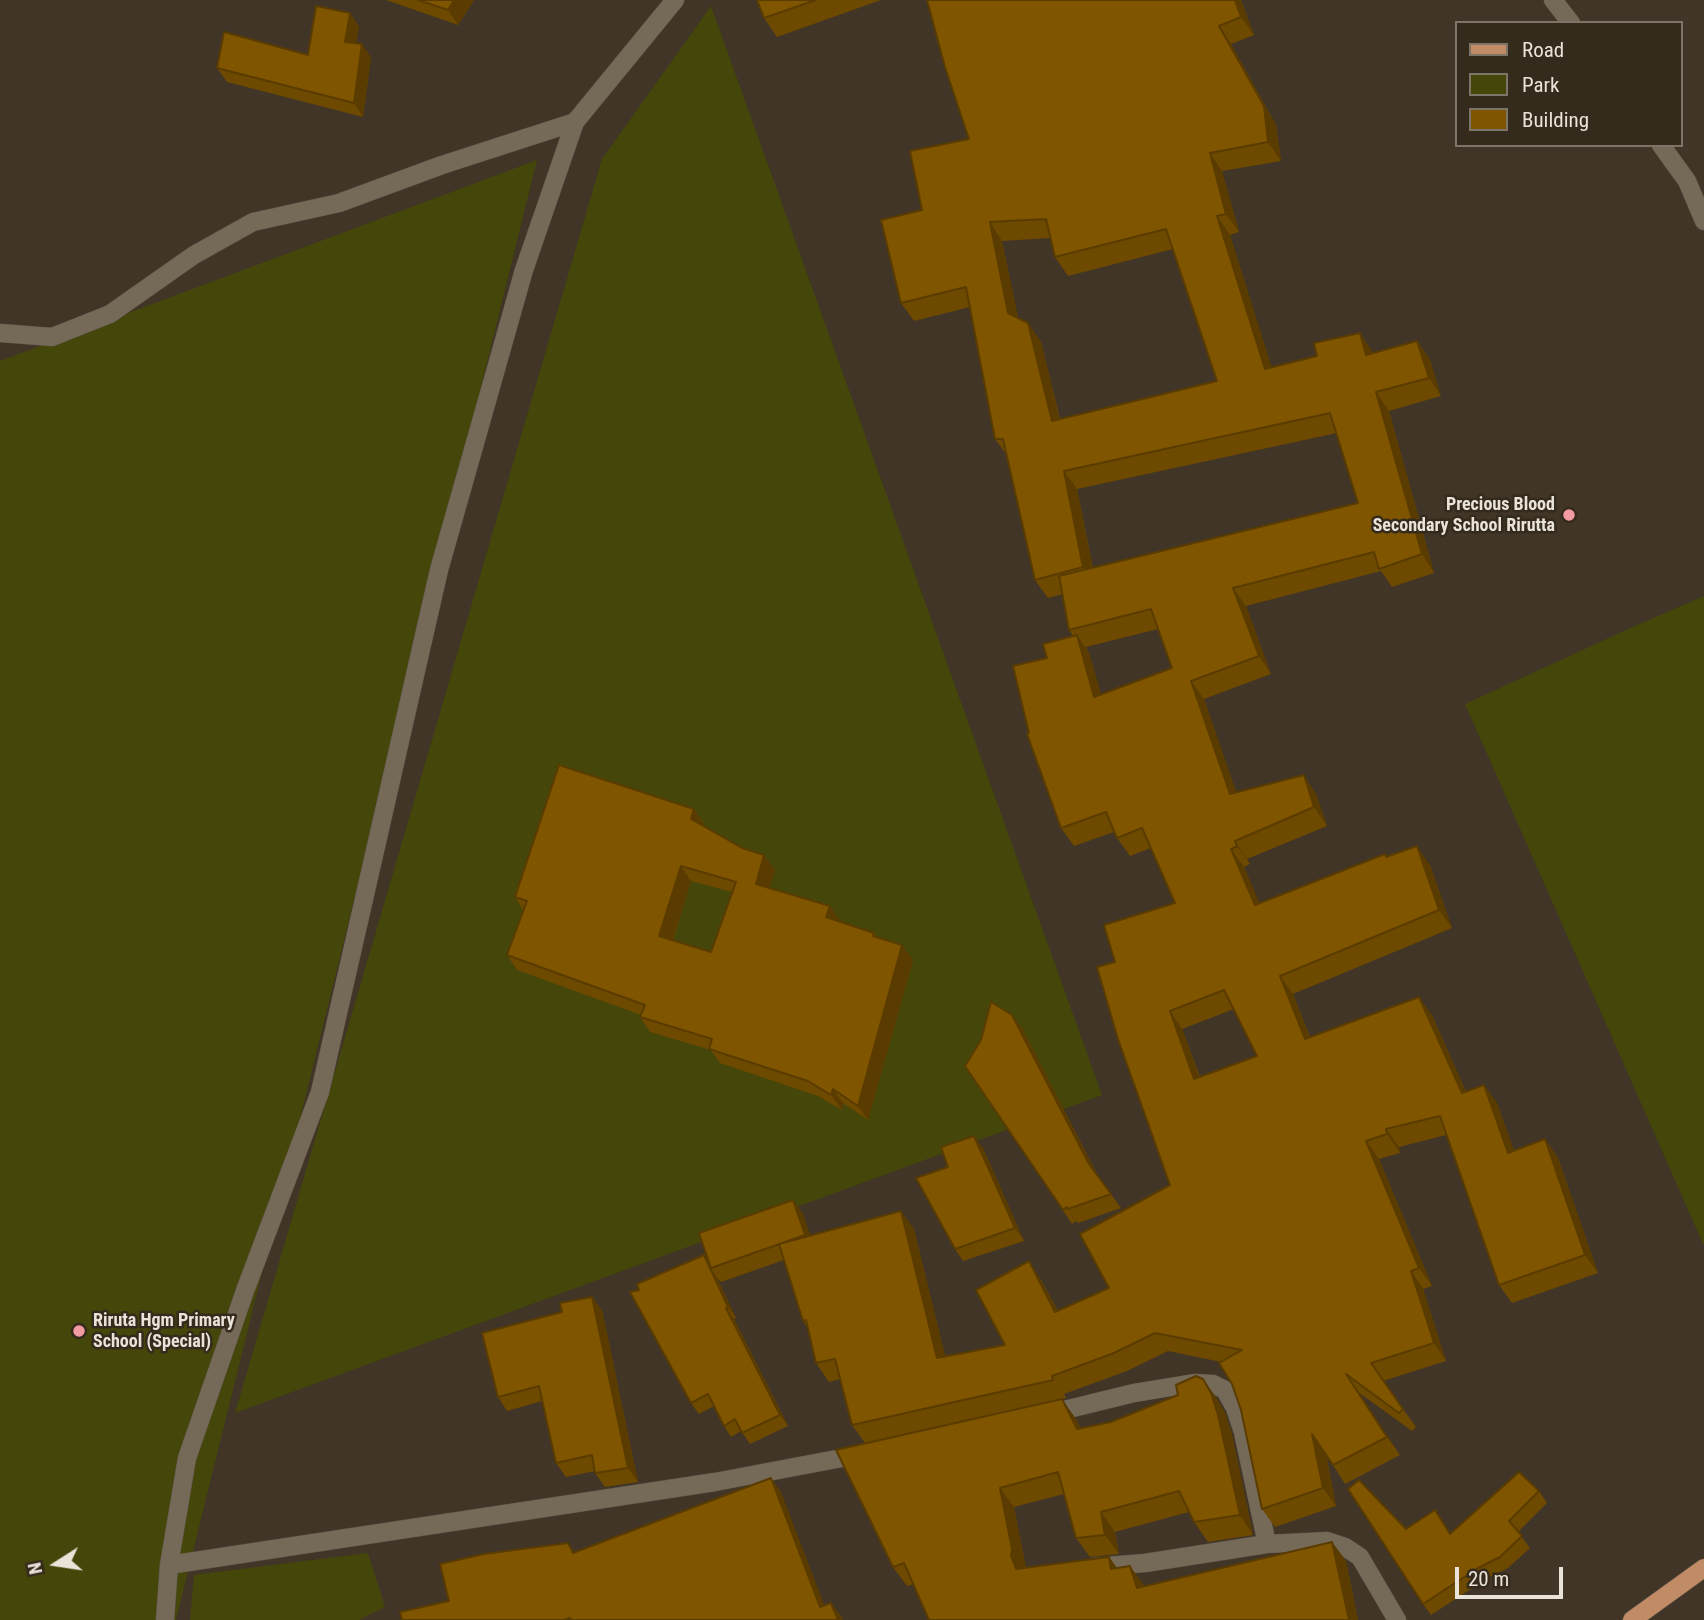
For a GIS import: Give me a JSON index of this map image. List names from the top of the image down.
{
  "places": ["Precious Blood Secondary School Rirutta", "Riruta Hgm Primary School (Special)"],
  "legend": ["Road", "Park", "Building"],
  "scale_bar": "20 m",
  "north": "left"
}
